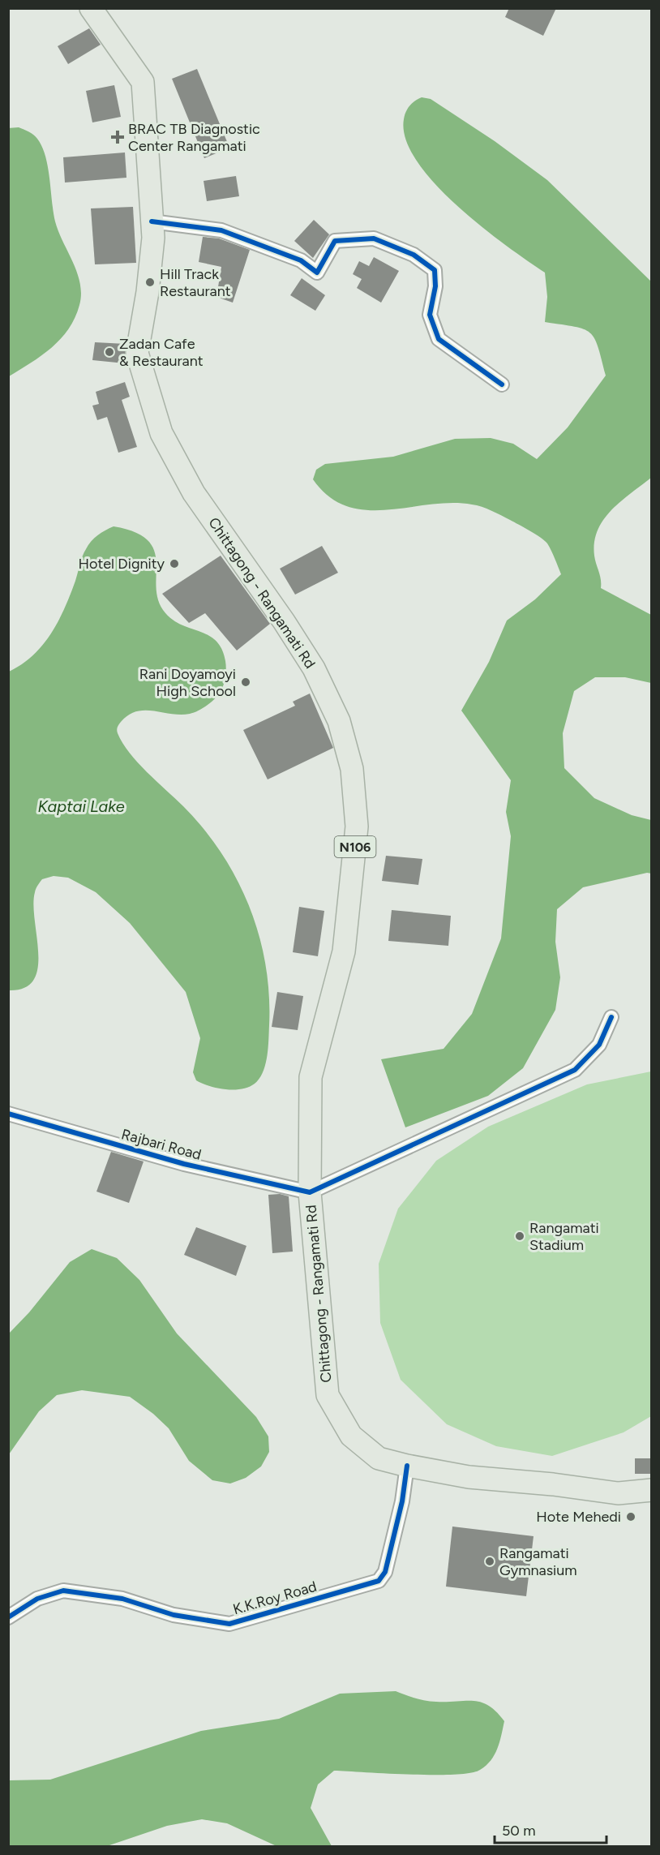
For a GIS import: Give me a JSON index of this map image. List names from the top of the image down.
{
  "streets": {
    "highway": ["Chittagong - Rangamati Rd", "N106"],
    "street": ["Rajbari Road", "K.K.Roy Road"]
  },
  "crossings": [
    ["Chittagong - Rangamati Rd", "Rajbari Road"],
    ["Chittagong - Rangamati Rd", "K.K.Roy Road"]
  ],
  "water": ["Kaptai Lake"],
  "places": {
    "health": ["BRAC TB Diagnostic Center Rangamati"],
    "other": [
      "Hill Track Restaurant",
      "Zadan Cafe & Restaurant",
      "Hotel Dignity",
      "Rani Doyamoyi High School",
      "Rangamati Stadium",
      "Hote Mehedi",
      "Rangamati Gymnasium"
    ]
  },
  "scale_bar": "50 m"
}
